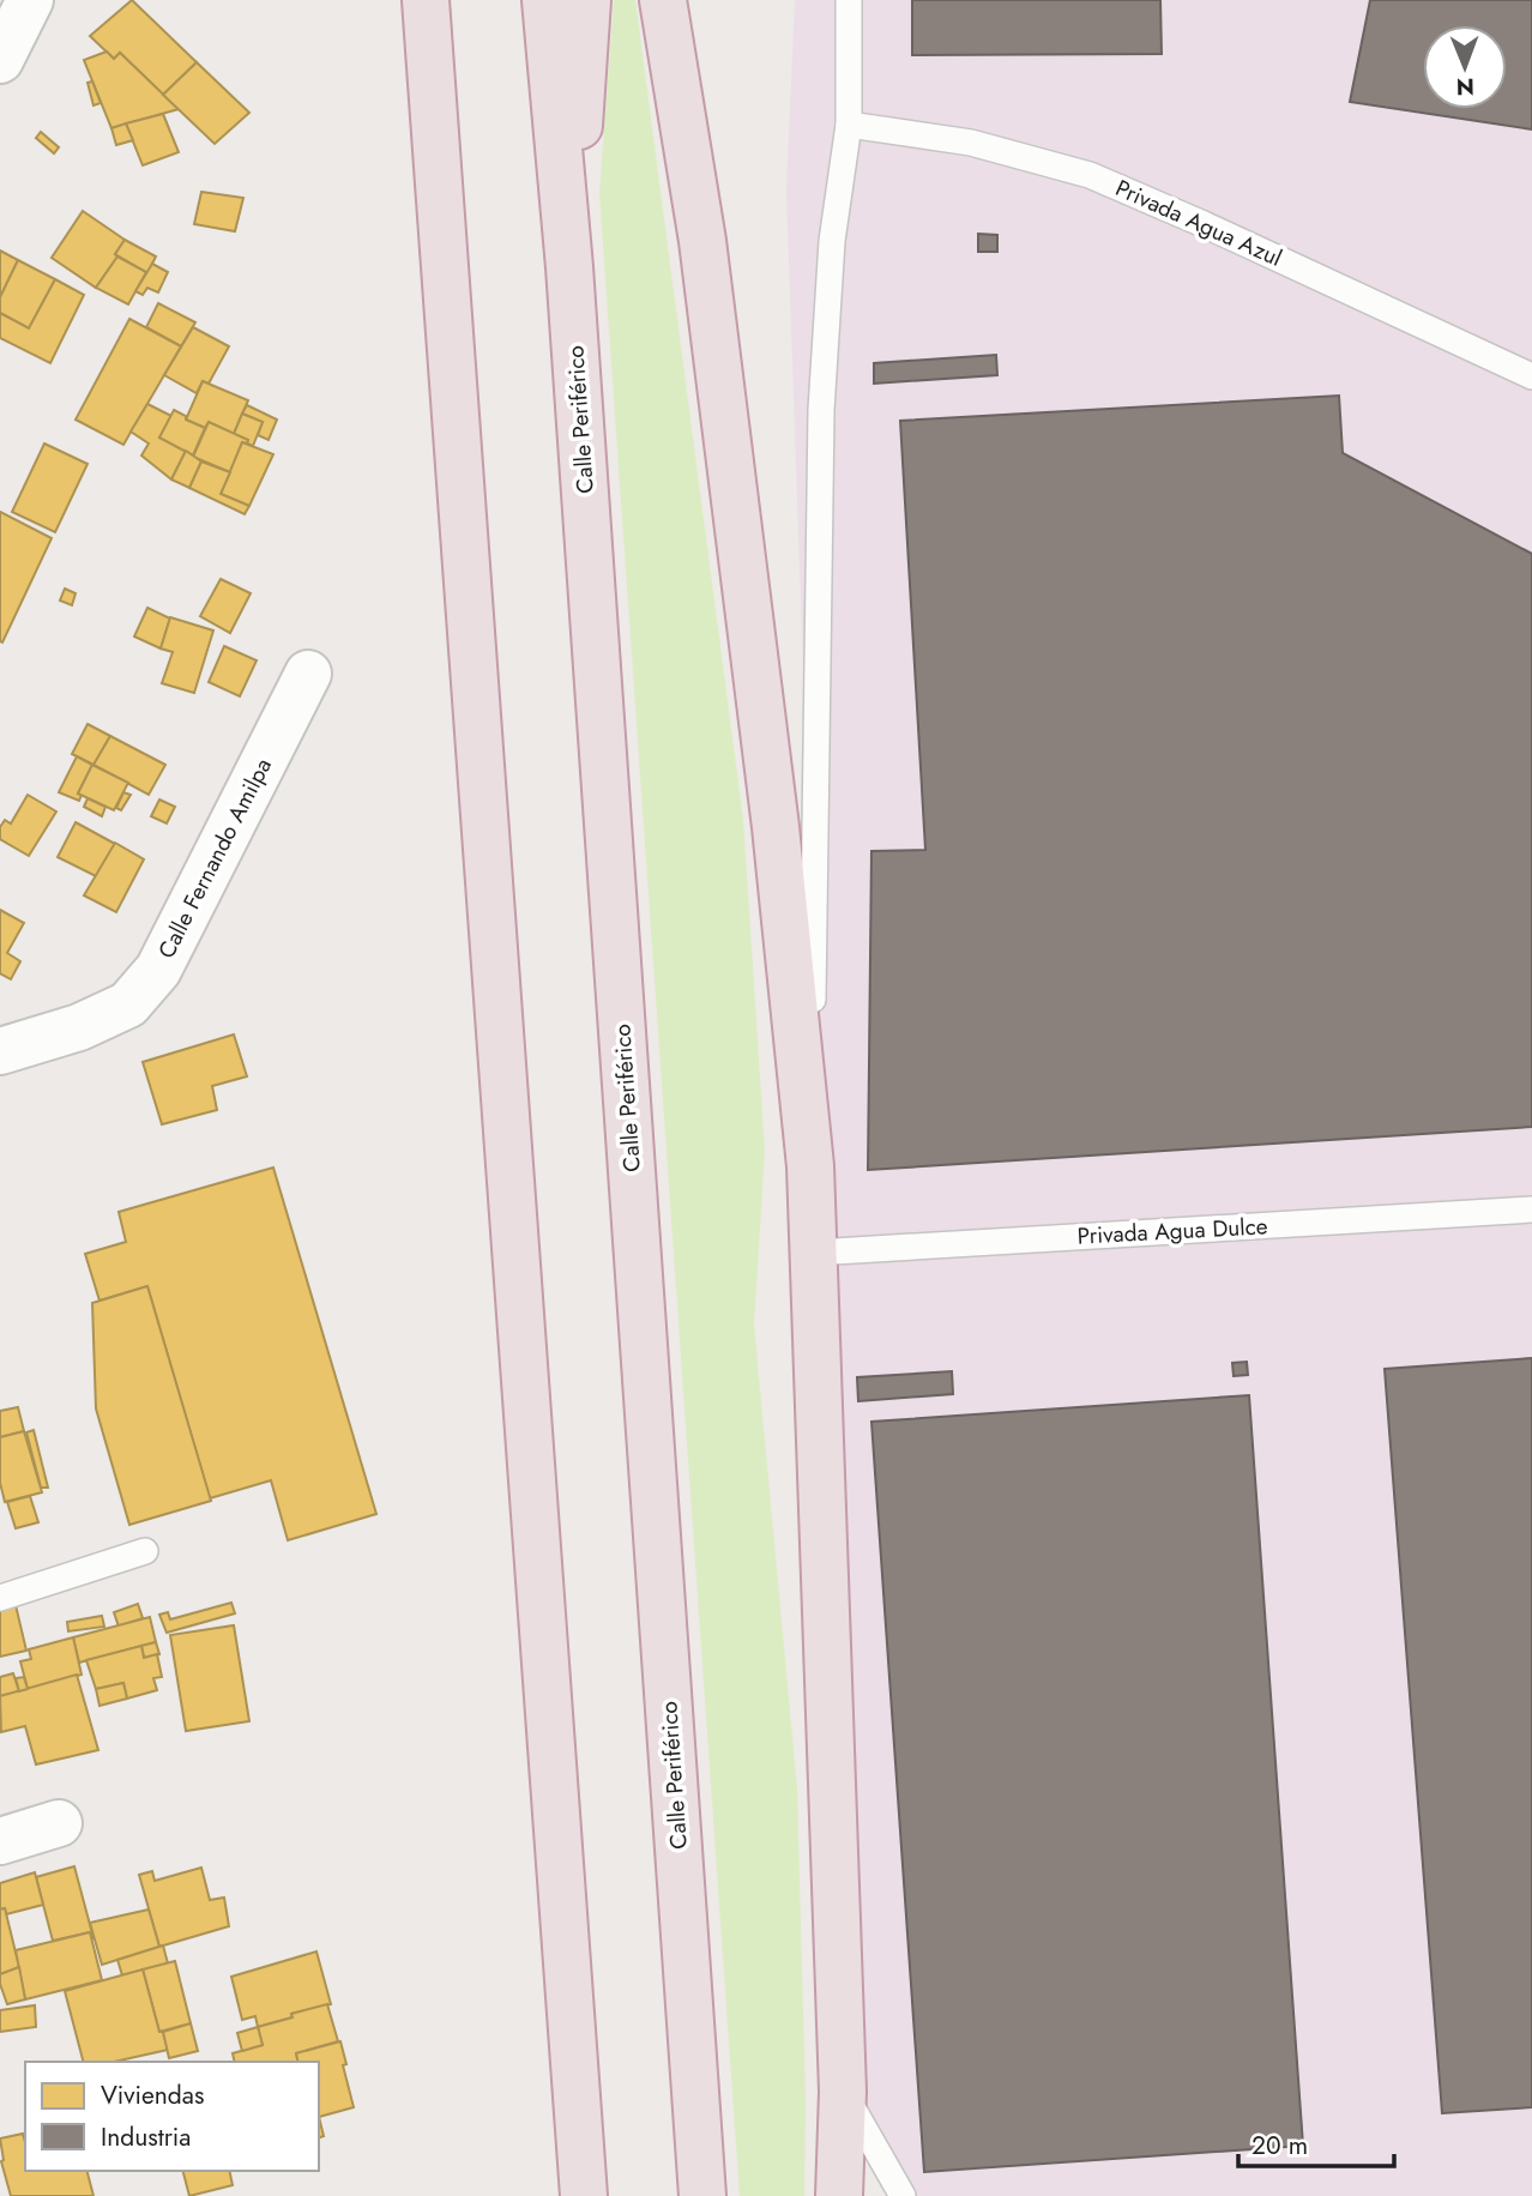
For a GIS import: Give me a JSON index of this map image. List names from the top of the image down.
{
  "streets": {
    "highway": ["Calle Periférico"],
    "street": ["Calle Fernando Amilpa"],
    "lane": ["Privada Agua Azul", "Privada Agua Dulce"]
  },
  "legend": ["Viviendas", "Industria"],
  "scale_bar": "20 m",
  "north": "bottom"
}
